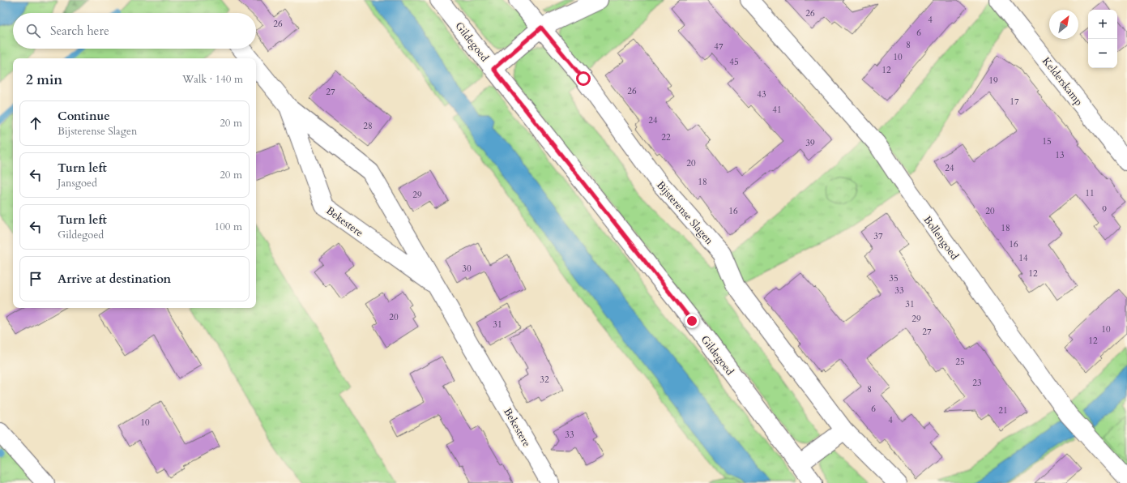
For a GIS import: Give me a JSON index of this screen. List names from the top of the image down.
{
  "streets": {
    "street": [
      "Gildegoed",
      "Kelderskamp",
      "Bijsterense Slagen",
      "Bekestere",
      "Bollengoed"
    ]
  },
  "house_numbers": [
    "26",
    "4",
    "26",
    "6",
    "8",
    "47",
    "10",
    "45",
    "12",
    "19",
    "26",
    "27",
    "43",
    "17",
    "41",
    "24",
    "28",
    "22",
    "15",
    "39",
    "13",
    "20",
    "24",
    "18",
    "11",
    "29",
    "9",
    "16",
    "20",
    "18",
    "37",
    "16",
    "14",
    "30",
    "12",
    "35",
    "33",
    "31",
    "20",
    "29",
    "31",
    "10",
    "27",
    "12",
    "25",
    "32",
    "23",
    "8",
    "6",
    "21",
    "4",
    "10",
    "33"
  ],
  "north": "top right",
  "page": {
    "map_buttons": ["+", "−"],
    "search": "Search here",
    "heading": ["2 min", "Walk · 140 m"],
    "list": [
      ["Continue", "Bijsterense Slagen", "20 m"],
      ["Turn left", "Jansgoed", "20 m"],
      ["Turn left", "Gildegoed", "100 m"],
      "Arrive at destination"
    ]
  }
}
